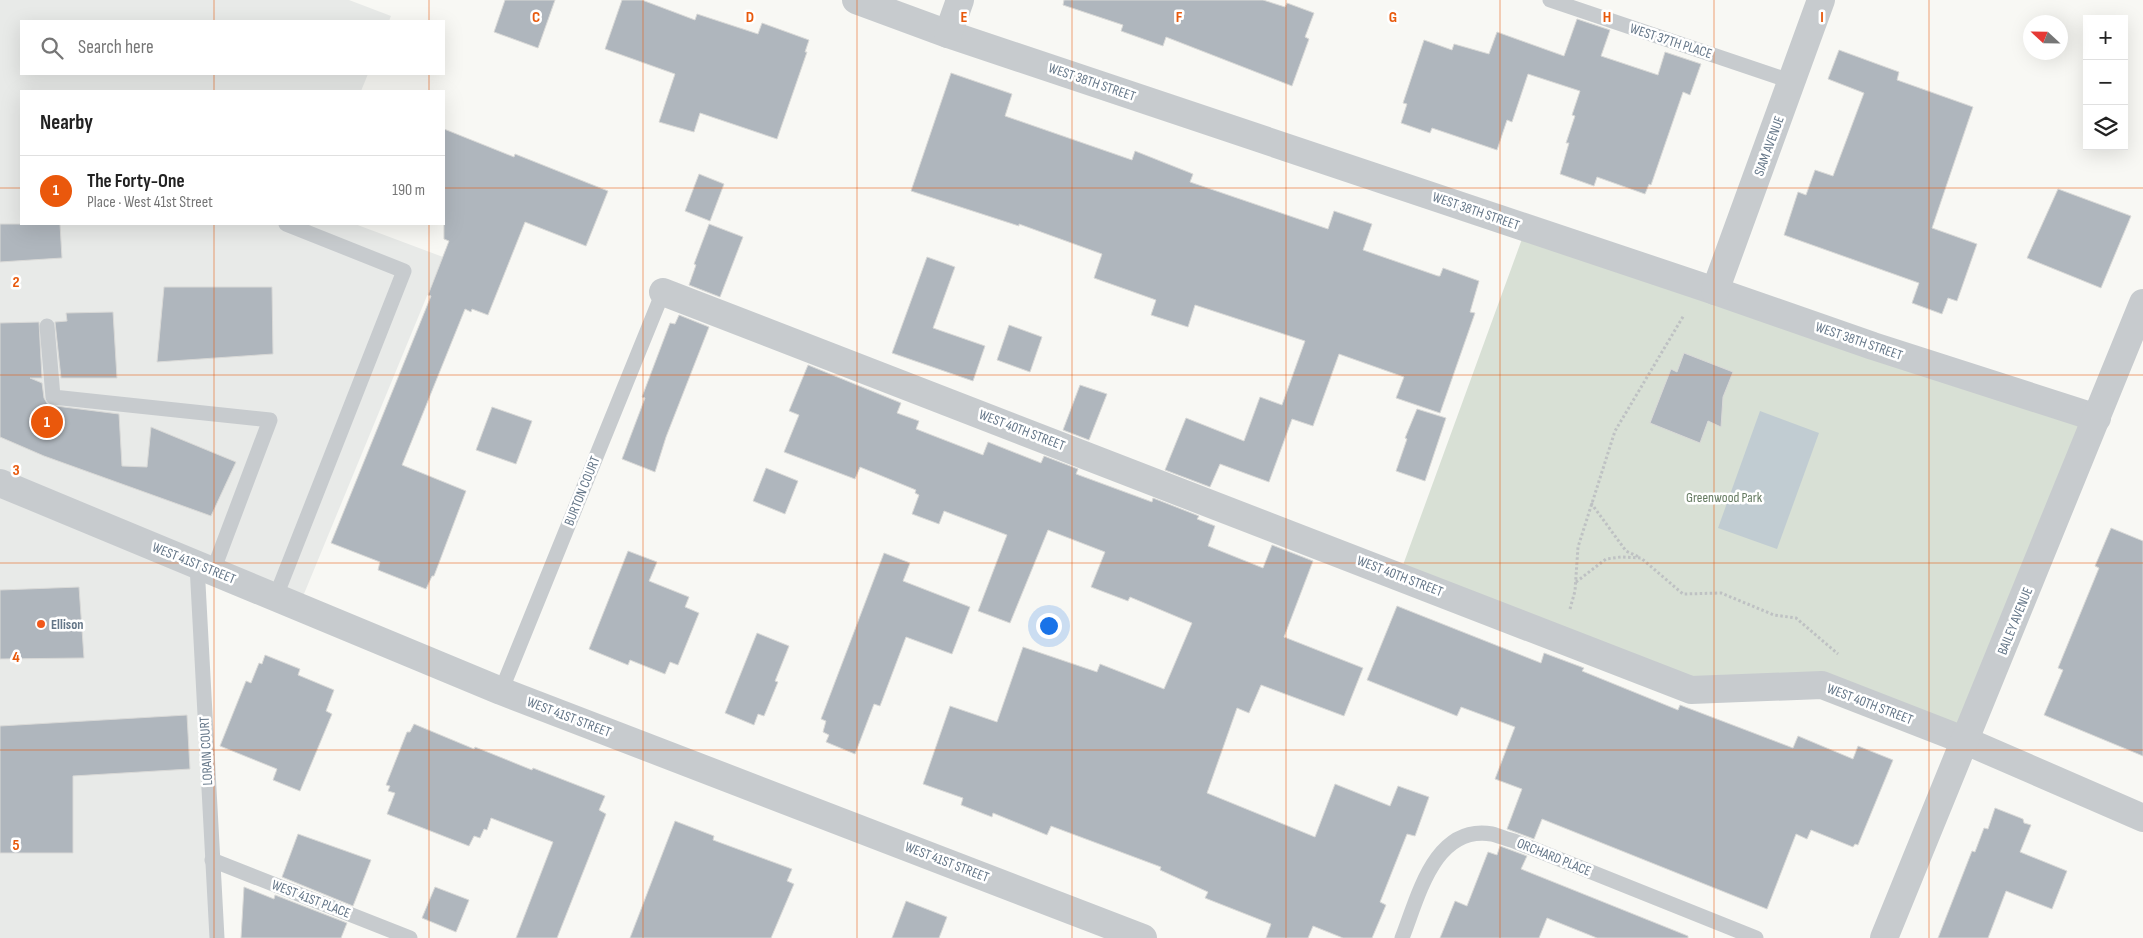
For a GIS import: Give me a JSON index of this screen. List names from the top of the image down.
{
  "streets": {
    "street": [
      "WEST 38TH STREET",
      "SIAM AVENUE",
      "WEST 40TH STREET",
      "WEST 41ST STREET",
      "BAILEY AVENUE"
    ],
    "lane": [
      "WEST 37TH PLACE",
      "BURTON COURT",
      "LORAIN COURT",
      "ORCHARD PLACE",
      "WEST 41ST PLACE"
    ]
  },
  "crossings": [
    ["WEST 37TH PLACE", "SIAM AVENUE"],
    ["WEST 38TH STREET", "SIAM AVENUE"],
    ["WEST 38TH STREET", "BAILEY AVENUE"],
    ["WEST 40TH STREET", "BURTON COURT"],
    ["WEST 40TH STREET", "BAILEY AVENUE"],
    ["BURTON COURT", "WEST 41ST STREET"],
    ["WEST 41ST STREET", "LORAIN COURT"],
    ["LORAIN COURT", "WEST 41ST PLACE"]
  ],
  "parks": ["Greenwood Park"],
  "places": ["Ellison"],
  "north": "left",
  "page": {
    "map_buttons": ["+", "−"],
    "search": "Search here",
    "heading": "Nearby",
    "list": [
      {
        "mark": "1",
        "name": "The Forty-One",
        "note": "Place · West 41st Street",
        "value": "190 m"
      }
    ],
    "pins": "1"
  },
  "grid": {
    "columns": [
      "C",
      "D",
      "E",
      "F",
      "G",
      "H",
      "I"
    ],
    "rows": [
      "2",
      "3",
      "4",
      "5"
    ]
  }
}
